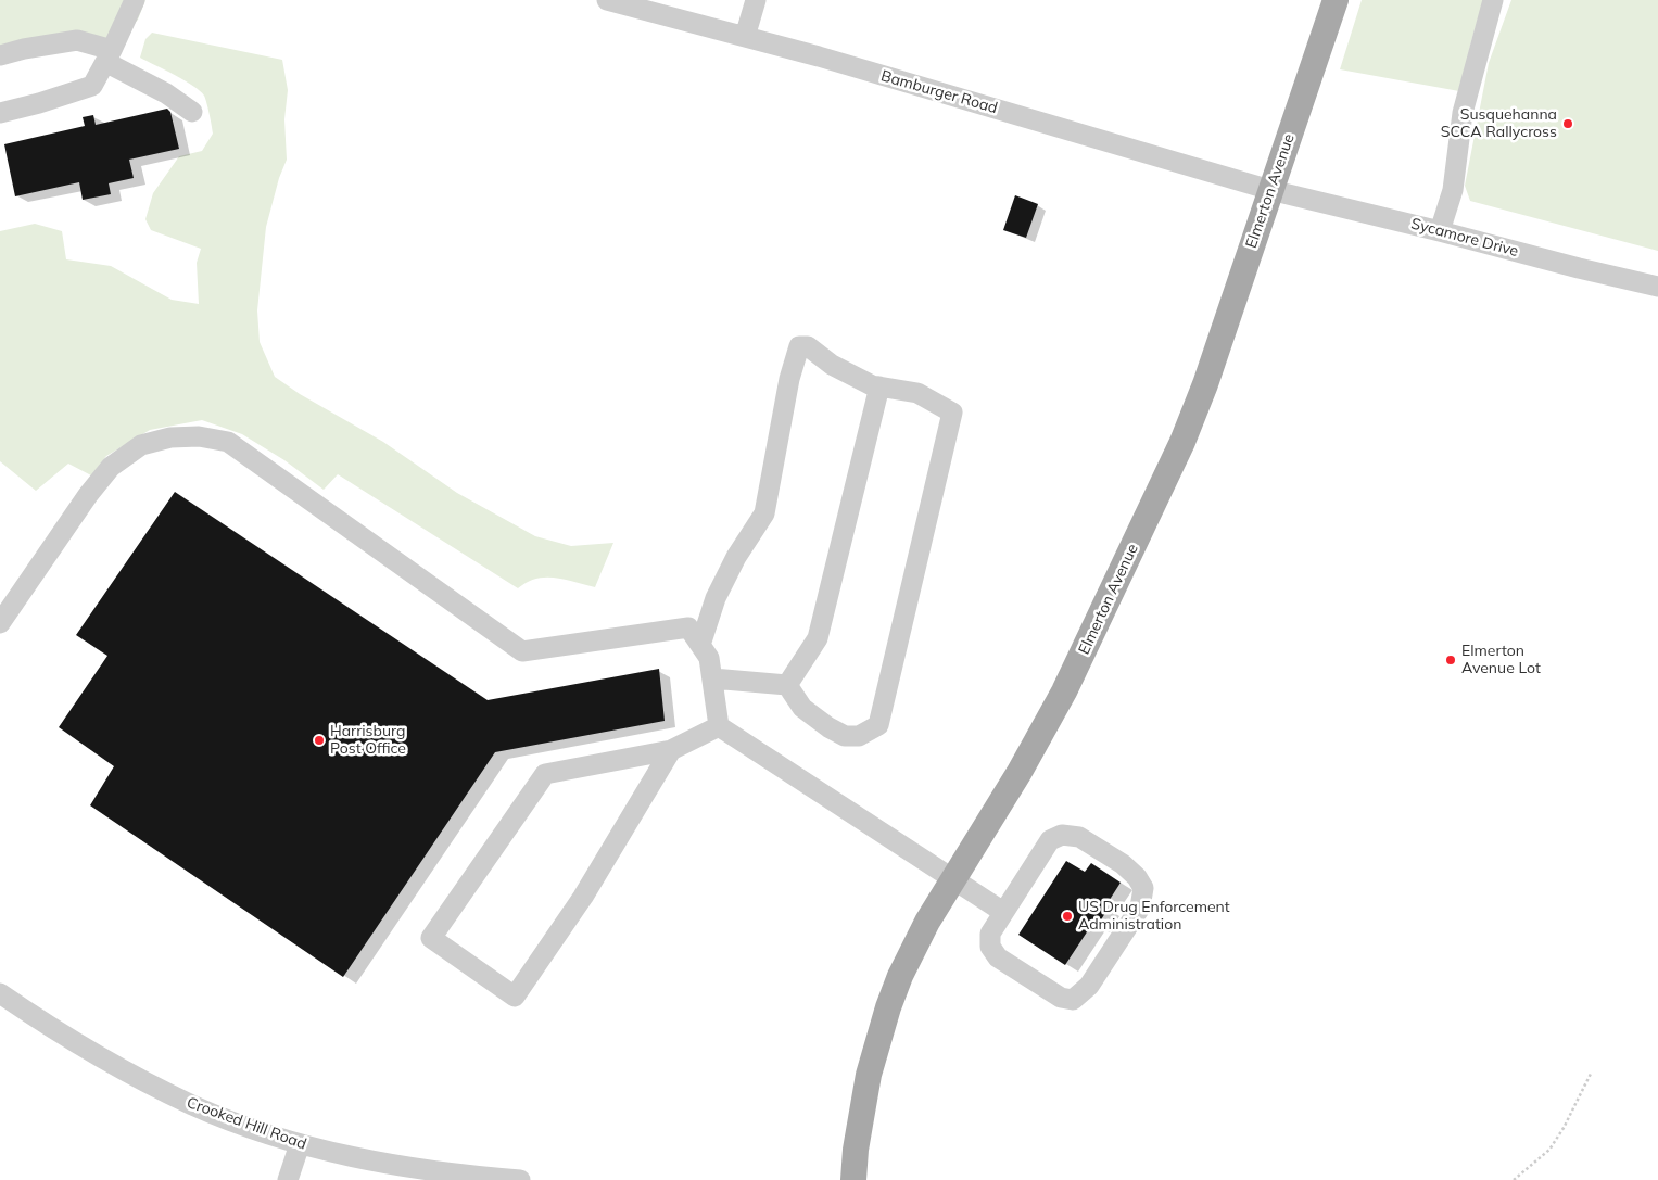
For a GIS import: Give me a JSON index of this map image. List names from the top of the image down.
{
  "streets": {
    "main road": ["Elmerton Avenue"],
    "street": ["Bamburger Road", "Sycamore Drive", "Crooked Hill Road"]
  },
  "crossings": [
    ["Bamburger Road", "Elmerton Avenue"],
    ["Bamburger Road", "Sycamore Drive"],
    ["Elmerton Avenue", "Sycamore Drive"]
  ],
  "places": [
    "Susquehanna SCCA Rallycross",
    "Elmerton Avenue Lot",
    "Harrisburg Post Office",
    "US Drug Enforcement Administration"
  ]
}
